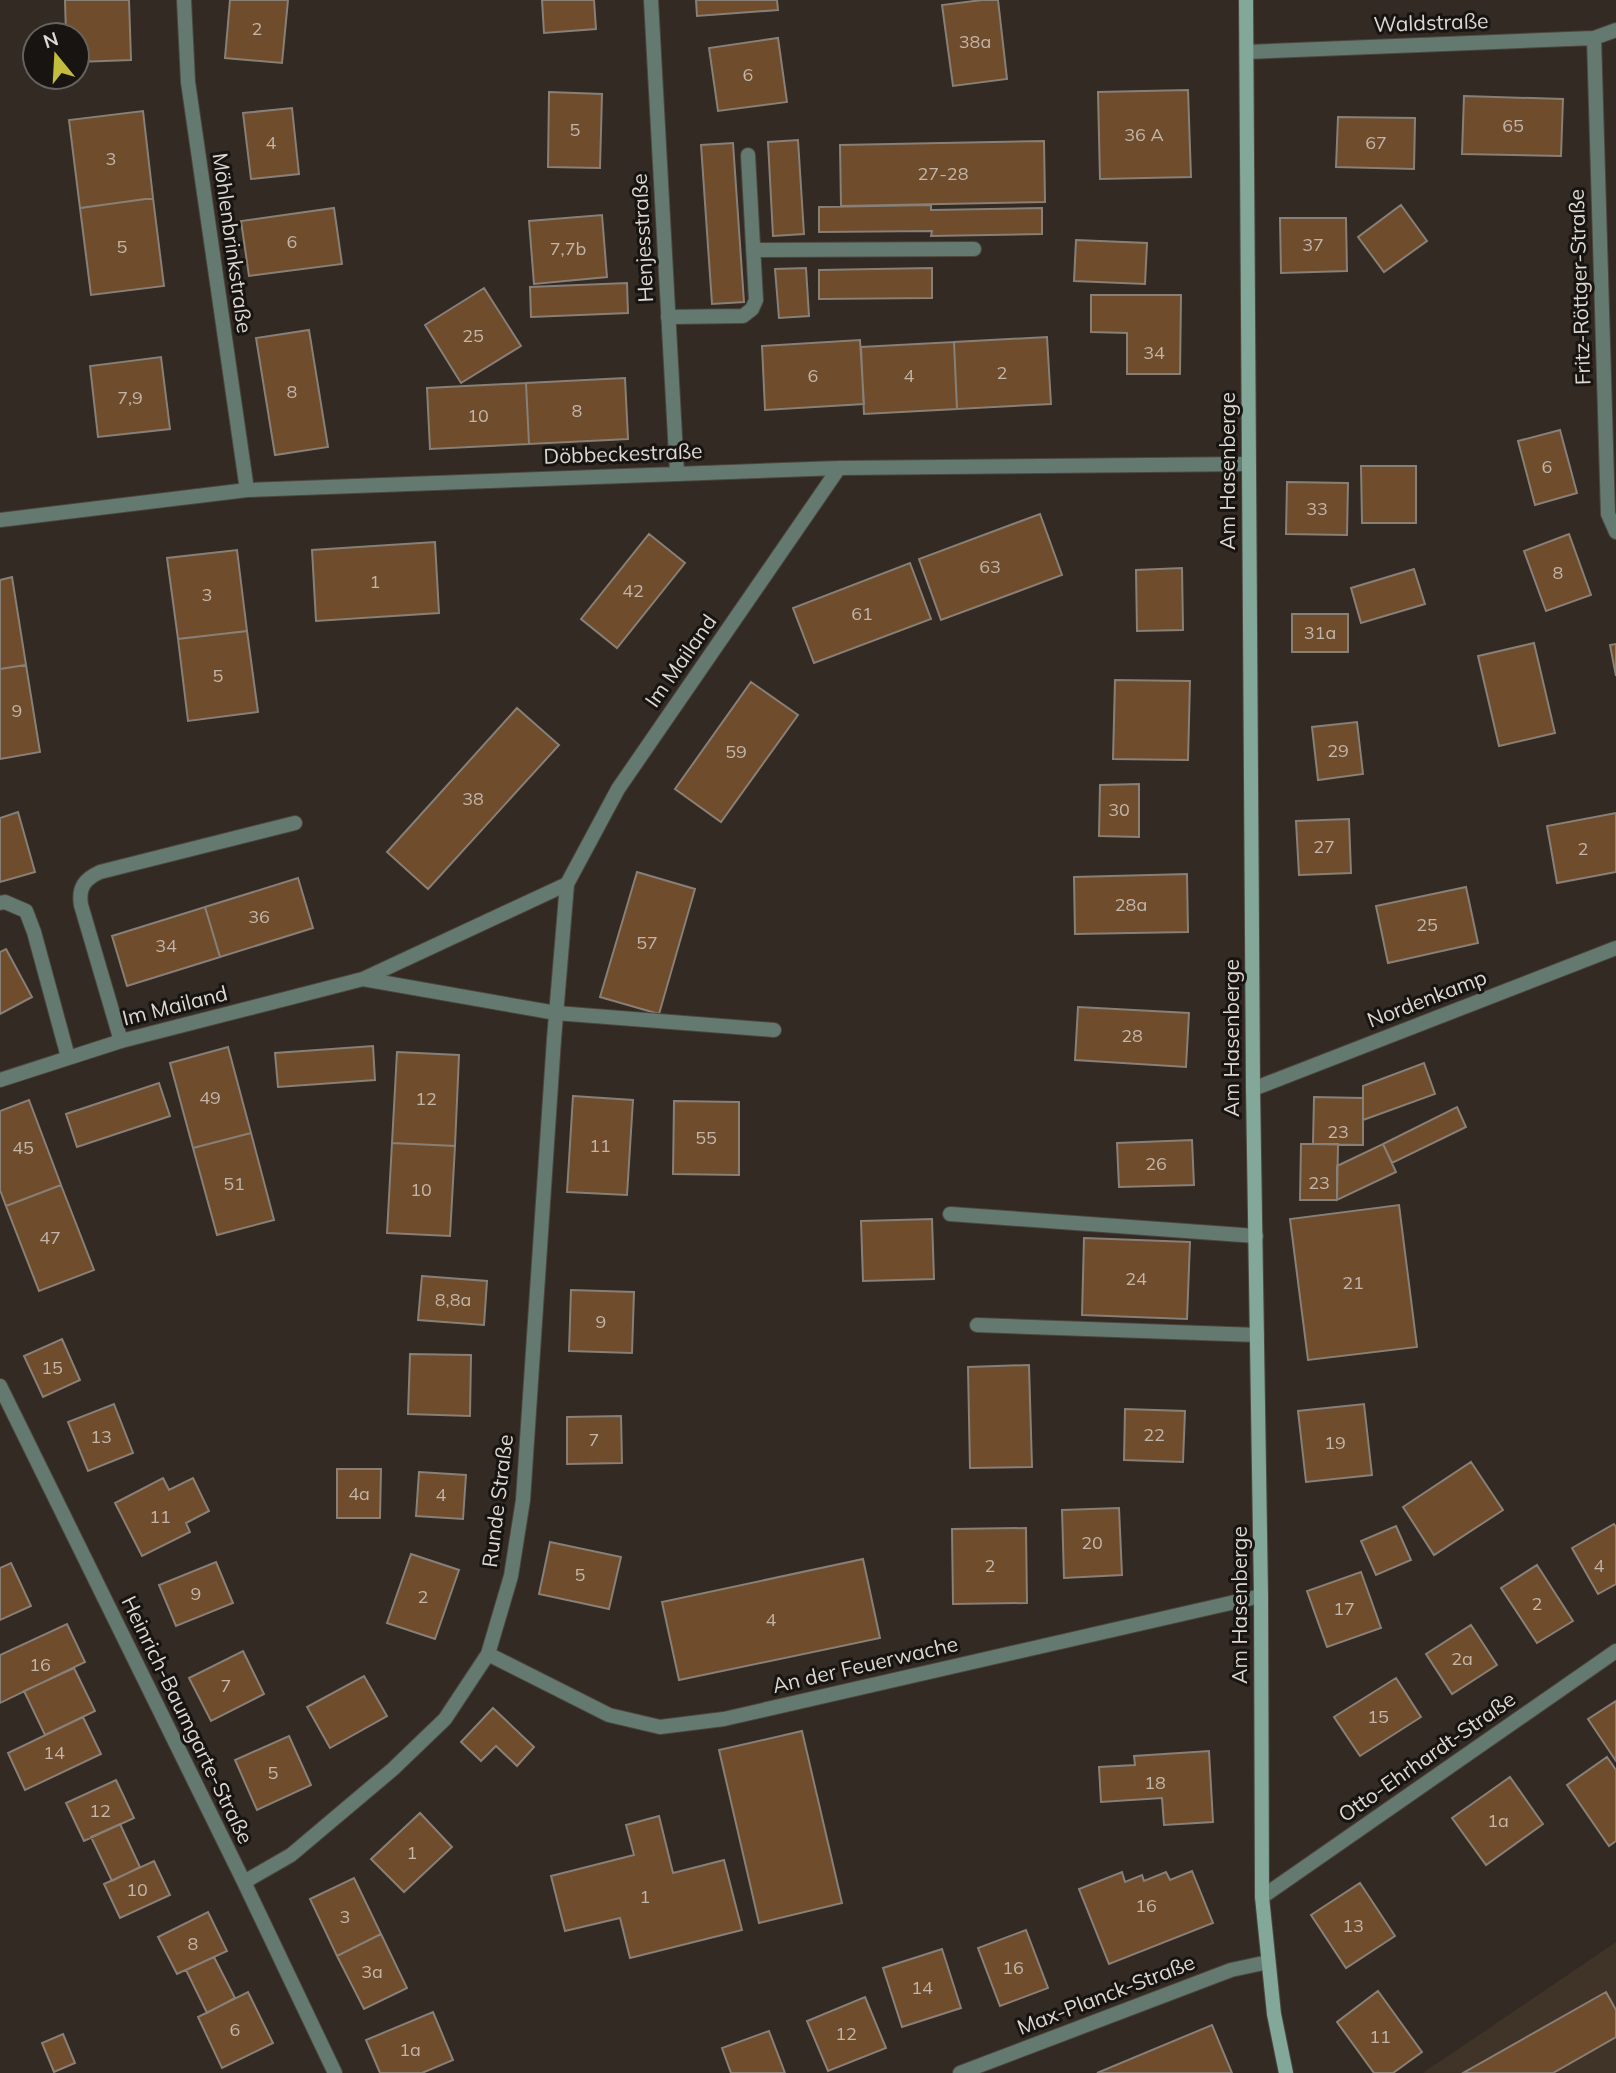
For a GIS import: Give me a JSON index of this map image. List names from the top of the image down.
{
  "streets": {
    "street": [
      "Waldstraße",
      "Henjesstraße",
      "Möhlenbrinkstraße",
      "Fritz-Röttger-Straße",
      "Döbbeckestraße",
      "Am Hasenberge",
      "Im Mailand",
      "Nordenkamp",
      "Runde Straße",
      "An der Feuerwache",
      "Heinrich-Baumgarte-Straße",
      "Otto-Ehrhardt-Straße",
      "Max-Planck-Straße"
    ]
  },
  "crossings": [
    ["Waldstraße", "Fritz-Röttger-Straße"],
    ["Waldstraße", "Am Hasenberge"],
    ["Henjesstraße", "Döbbeckestraße"],
    ["Möhlenbrinkstraße", "Döbbeckestraße"],
    ["Döbbeckestraße", "Am Hasenberge"],
    ["Döbbeckestraße", "Im Mailand"],
    ["Am Hasenberge", "Nordenkamp"],
    ["Am Hasenberge", "An der Feuerwache"],
    ["Am Hasenberge", "Otto-Ehrhardt-Straße"],
    ["Am Hasenberge", "Max-Planck-Straße"],
    ["Im Mailand", "Runde Straße"],
    ["Runde Straße", "An der Feuerwache"],
    ["Runde Straße", "Heinrich-Baumgarte-Straße"]
  ],
  "house_numbers": [
    "2",
    "38a",
    "6",
    "65",
    "5",
    "36 A",
    "4",
    "67",
    "3",
    "27-28",
    "6",
    "37",
    "5",
    "7,7b",
    "25",
    "34",
    "2",
    "6",
    "4",
    "8",
    "7,9",
    "8",
    "10",
    "6",
    "33",
    "63",
    "8",
    "1",
    "42",
    "3",
    "61",
    "31a",
    "5",
    "9",
    "29",
    "59",
    "38",
    "30",
    "27",
    "2",
    "28a",
    "36",
    "25",
    "57",
    "34",
    "28",
    "49",
    "12",
    "23",
    "55",
    "11",
    "45",
    "26",
    "23",
    "51",
    "10",
    "47",
    "24",
    "21",
    "8,8a",
    "9",
    "15",
    "22",
    "13",
    "7",
    "19",
    "4a",
    "4",
    "11",
    "20",
    "2",
    "4",
    "5",
    "9",
    "2",
    "2",
    "17",
    "4",
    "2a",
    "16",
    "7",
    "15",
    "14",
    "5",
    "18",
    "12",
    "1a",
    "1",
    "10",
    "1",
    "16",
    "3",
    "13",
    "8",
    "16",
    "3a",
    "14",
    "6",
    "12",
    "11",
    "1a"
  ],
  "north": "top"
}
